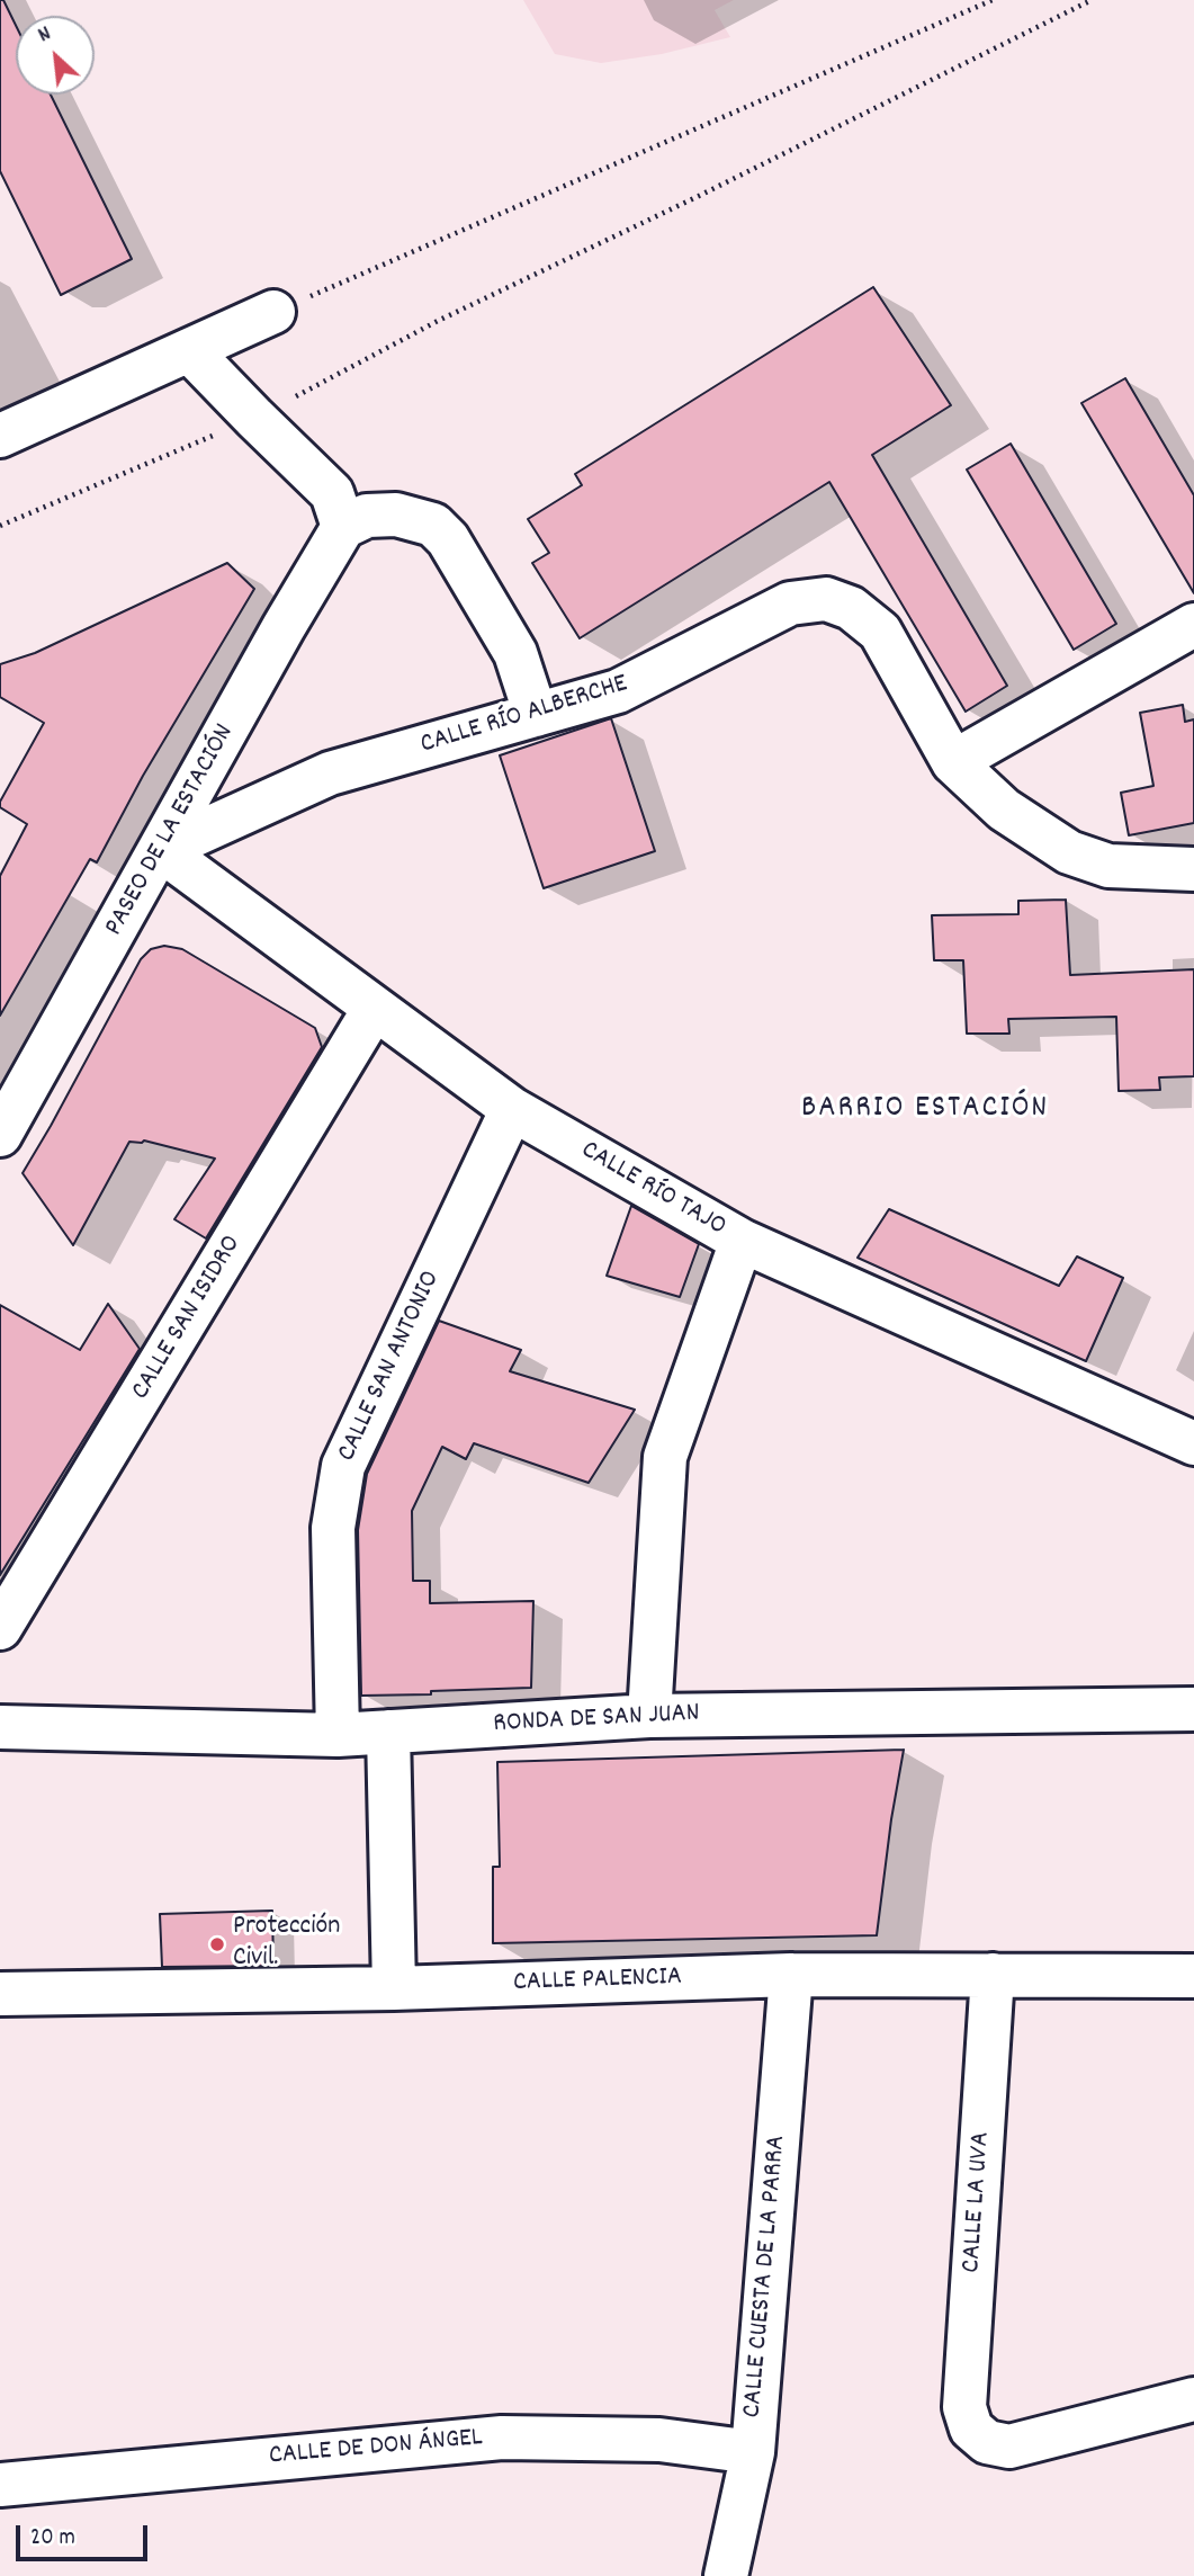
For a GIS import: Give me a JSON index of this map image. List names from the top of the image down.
{
  "streets": {
    "street": [
      "CALLE RÍO ALBERCHE",
      "PASEO DE LA ESTACIÓN",
      "CALLE RÍO TAJO",
      "CALLE SAN ISIDRO",
      "CALLE SAN ANTONIO",
      "RONDA DE SAN JUAN",
      "CALLE PALENCIA",
      "CALLE LA UVA",
      "CALLE CUESTA DE LA PARRA",
      "CALLE DE DON ÁNGEL"
    ]
  },
  "crossings": [
    ["CALLE RÍO ALBERCHE", "PASEO DE LA ESTACIÓN"],
    ["CALLE RÍO ALBERCHE", "CALLE RÍO TAJO"],
    ["PASEO DE LA ESTACIÓN", "CALLE RÍO TAJO"],
    ["CALLE RÍO TAJO", "CALLE SAN ISIDRO"],
    ["CALLE RÍO TAJO", "CALLE SAN ANTONIO"],
    ["CALLE SAN ANTONIO", "RONDA DE SAN JUAN"],
    ["CALLE PALENCIA", "CALLE LA UVA"],
    ["CALLE PALENCIA", "CALLE CUESTA DE LA PARRA"],
    ["CALLE CUESTA DE LA PARRA", "CALLE DE DON ÁNGEL"]
  ],
  "districts": ["BARRIO ESTACIÓN"],
  "places": ["Protección Civil."],
  "scale_bar": "20 m",
  "north": "top left"
}
